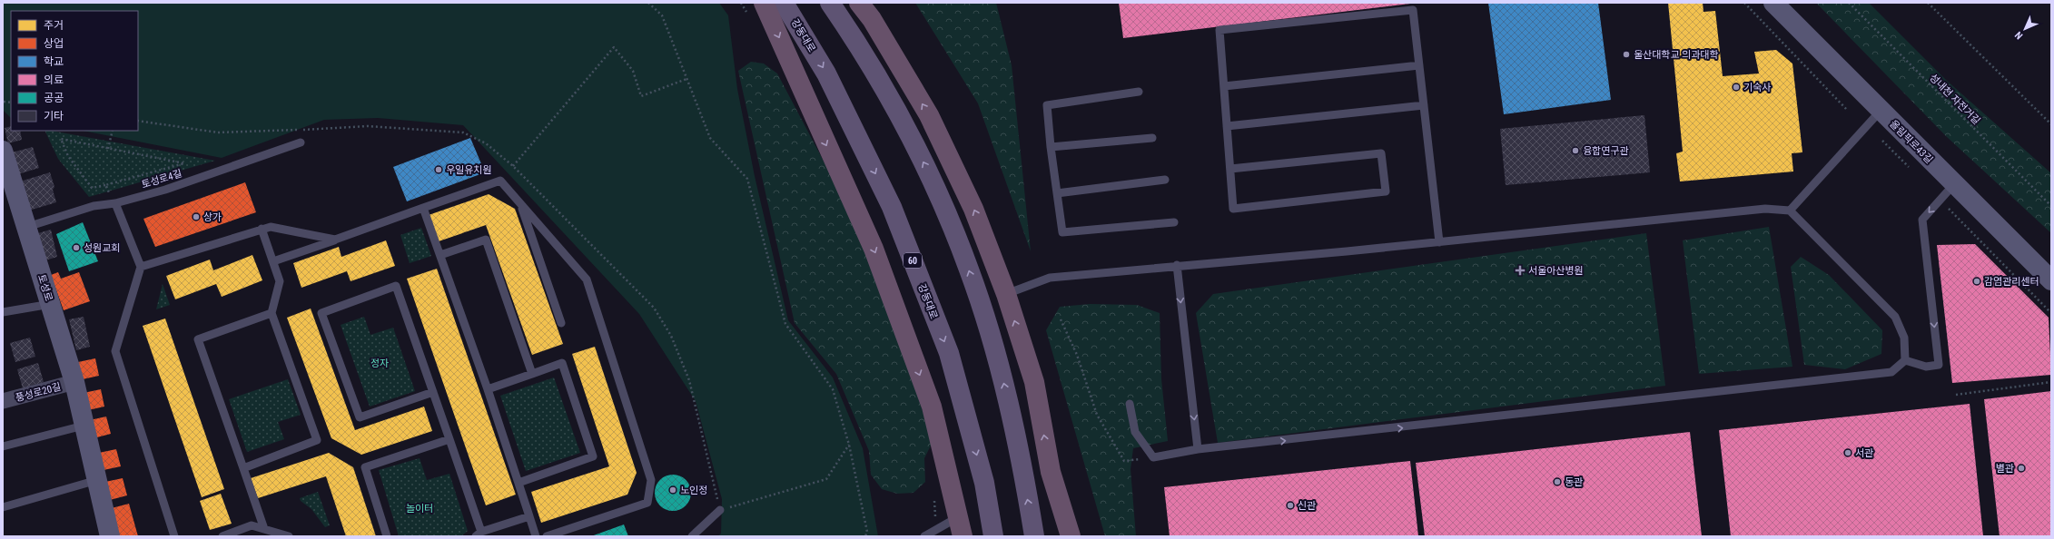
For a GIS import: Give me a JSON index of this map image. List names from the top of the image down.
{
  "streets": {
    "main road": ["강동대로", "60"],
    "street": ["올림픽로43길", "토성로", "풍성로20길"],
    "lane": ["토성로4길"],
    "path": ["성내천 자전거길"]
  },
  "crossings": [
    ["토성로4길", "토성로"],
    ["토성로", "풍성로20길"]
  ],
  "parks": ["정자", "놀이터"],
  "places": {
    "other": [
      "울산대학교 의과대학",
      "기숙사",
      "융합연구관",
      "우일유치원",
      "상가",
      "성원교회",
      "감염관리센터",
      "서관",
      "별관",
      "동관",
      "노인정",
      "신관"
    ],
    "health": ["서울아산병원"]
  },
  "legend": [
    "주거",
    "상업",
    "학교",
    "의료",
    "공공",
    "기타"
  ],
  "north": "bottom left"
}
